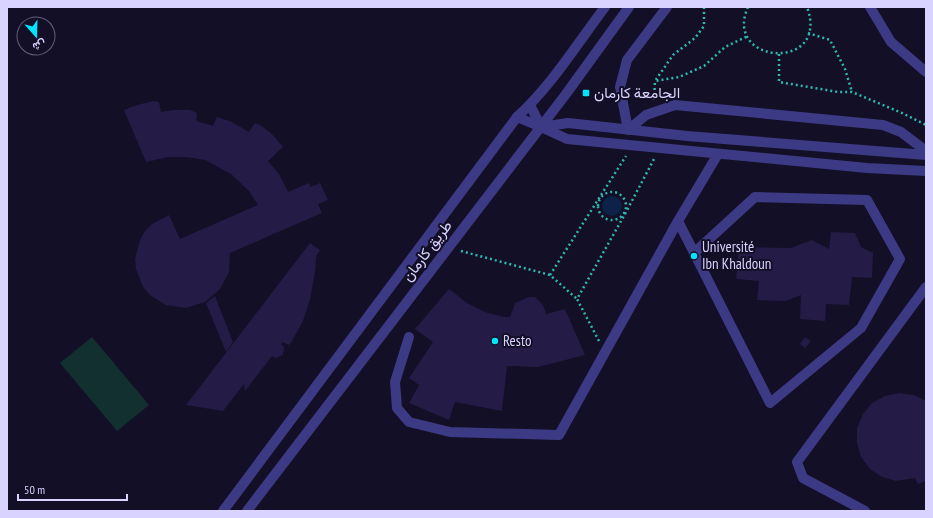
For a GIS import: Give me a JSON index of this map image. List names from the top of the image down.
{
  "streets": {
    "street": ["طريق كارمان"]
  },
  "places": {
    "transit": ["الجامعة كارمان"],
    "other": ["Université Ibn Khaldoun", "Resto"]
  },
  "scale_bar": "50 m",
  "north": "bottom"
}
